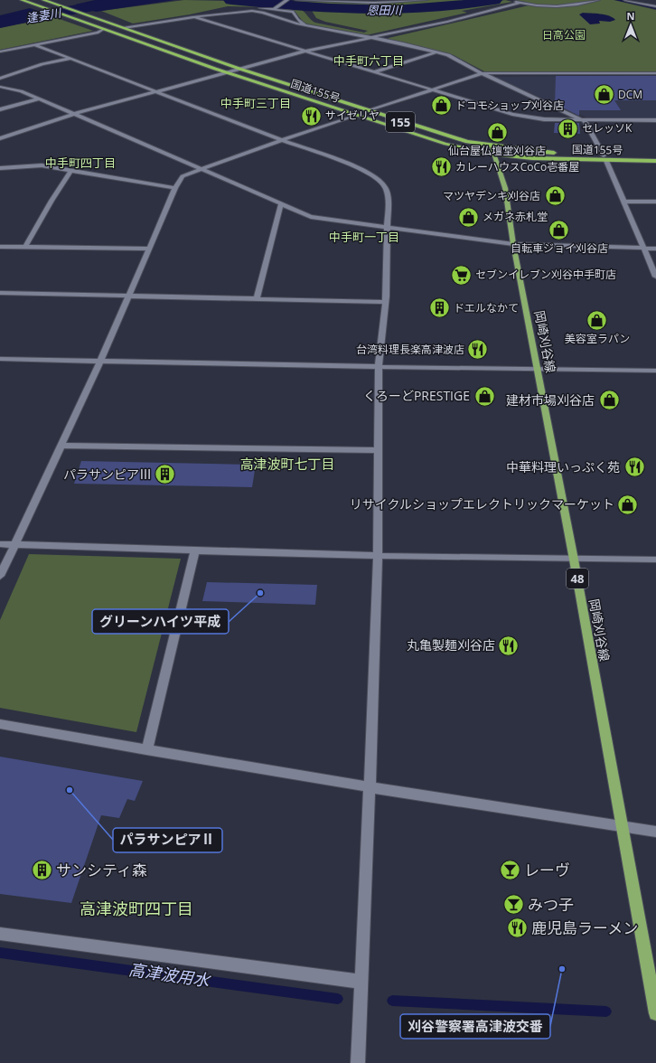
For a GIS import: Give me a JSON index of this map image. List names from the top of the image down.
{
  "streets": {
    "highway": ["国道155号", "155"],
    "main road": ["岡崎刈谷線", "48"]
  },
  "crossings": [
    ["国道155号", "岡崎刈谷線"]
  ],
  "districts": [
    "中手町六丁目",
    "中手町三丁目",
    "中手町四丁目",
    "中手町一丁目",
    "高津波町七丁目",
    "高津波町四丁目"
  ],
  "water": ["恩田川", "逢妻川", "高津波用水"],
  "parks": ["日高公園"],
  "places": {
    "shop": [
      "DCM",
      "ドコモショップ刈谷店",
      "仙台屋仏壇堂刈谷店",
      "マツヤデンキ刈谷店",
      "メガネ赤札堂",
      "自転車ジョイ刈谷店",
      "美容室ラパン",
      "くろーどPRESTIGE",
      "建材市場刈谷店",
      "リサイクルショップエレクトリックマーケット"
    ],
    "restaurant": [
      "サイゼリヤ",
      "カレーハウスCoCo壱番屋",
      "台湾料理長楽高津波店",
      "中華料理いっぷく苑",
      "丸亀製麺刈谷店",
      "鹿児島ラーメン"
    ],
    "building": [
      "セレッソK",
      "ドエルなかて",
      "パラサンピアⅢ",
      "サンシティ森"
    ],
    "supermarket": ["セブンイレブン刈谷中手町店"],
    "other": ["グリーンハイツ平成", "パラサンピアⅡ", "刈谷警察署高津波交番"],
    "bar": ["レーヴ", "みつ子"]
  },
  "north": "top"
}
